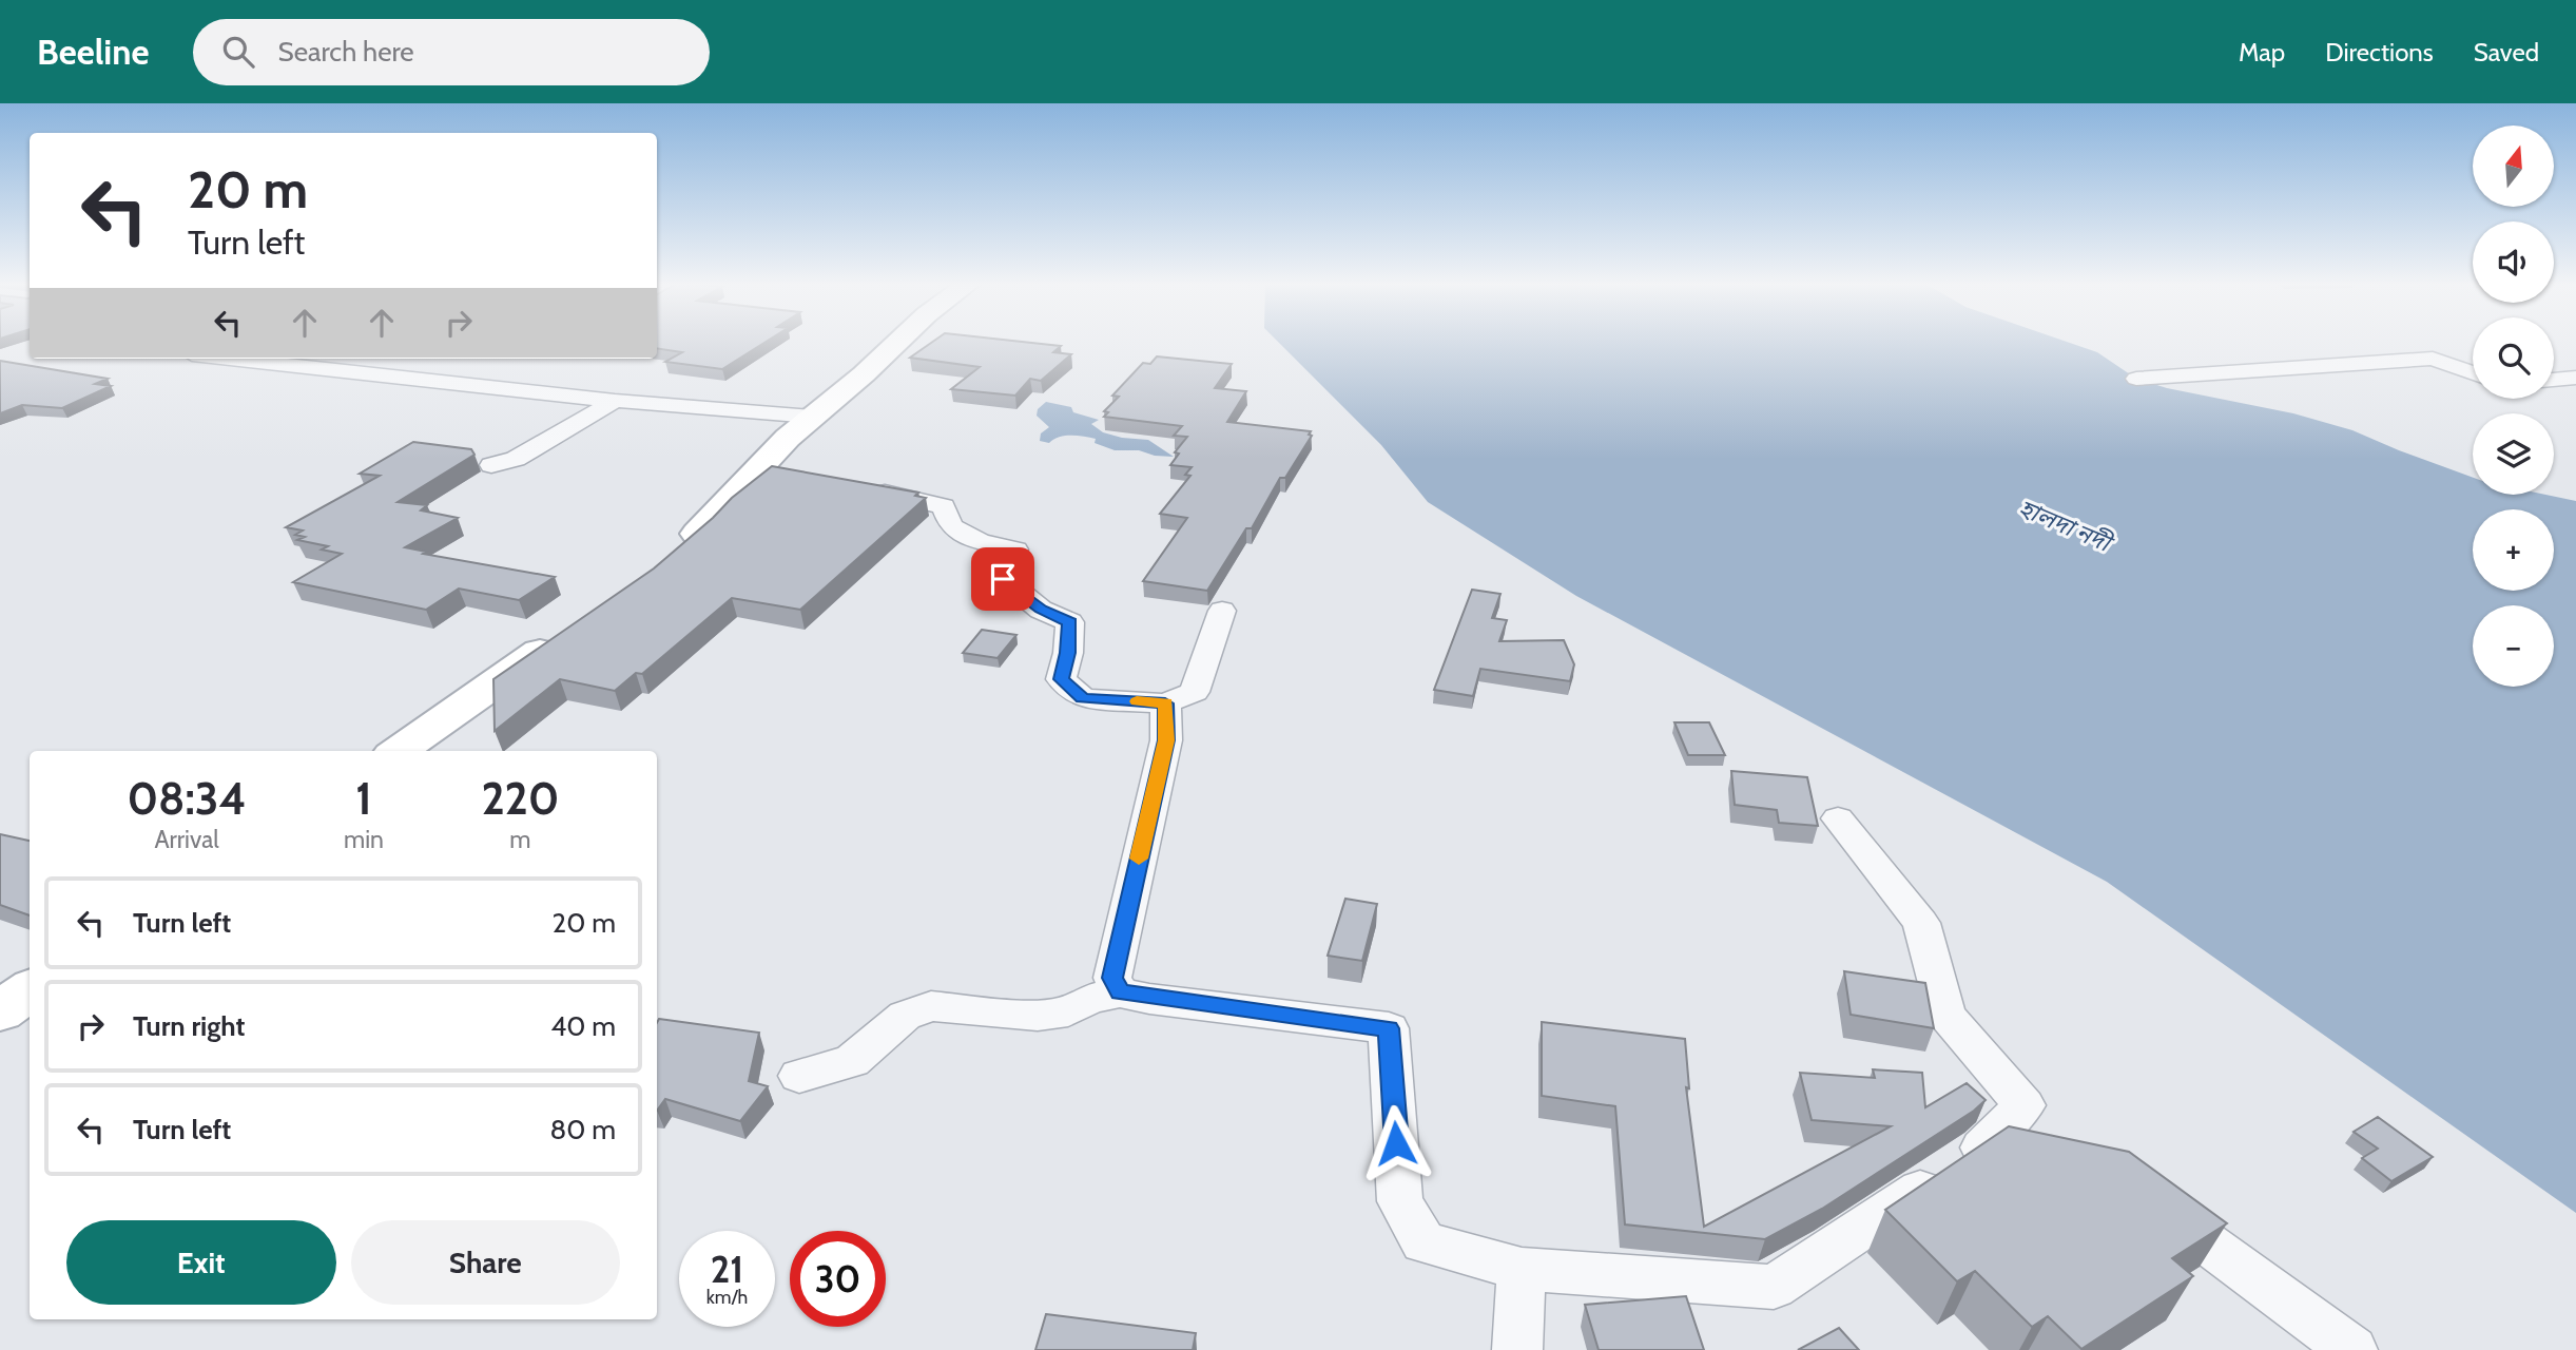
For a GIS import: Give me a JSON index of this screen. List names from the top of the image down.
{
  "water": ["হালদা নদী"],
  "north": "top",
  "page": {
    "header": "Beeline",
    "search": "Search here",
    "nav": ["Map", "Directions", "Saved"],
    "map_buttons": ["+", "−"],
    "turn": ["20 m", "Turn left"],
    "eta": [
      "08:34",
      "Arrival",
      "1",
      "min",
      "220",
      "m"
    ],
    "list": [
      {
        "name": "Turn left",
        "value": "20 m"
      },
      {
        "name": "Turn right",
        "value": "40 m"
      },
      {
        "name": "Turn left",
        "value": "80 m"
      }
    ],
    "buttons": ["Exit", "Share"],
    "speed": "21 km/h",
    "limit": "30"
  }
}
